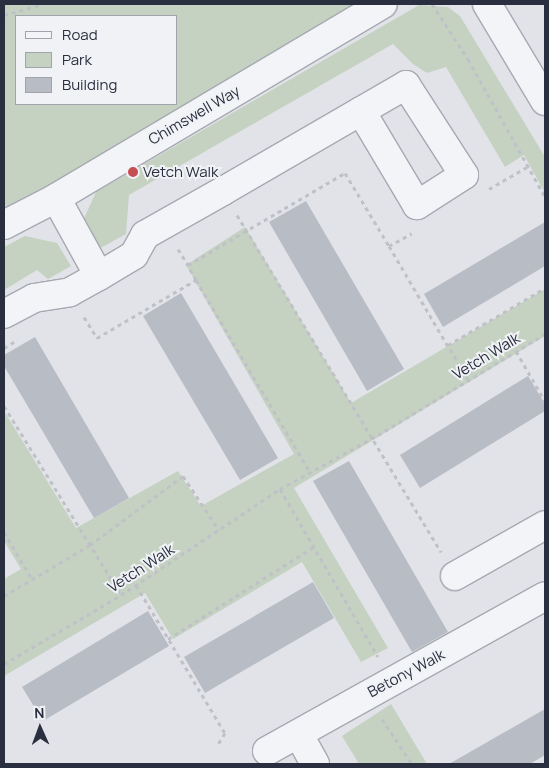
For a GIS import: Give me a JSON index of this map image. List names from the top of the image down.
{
  "streets": {
    "street": ["Chimswell Way", "Betony Walk"],
    "path": ["Vetch Walk"]
  },
  "places": ["Vetch Walk"],
  "legend": ["Road", "Park", "Building"],
  "north": "top"
}
